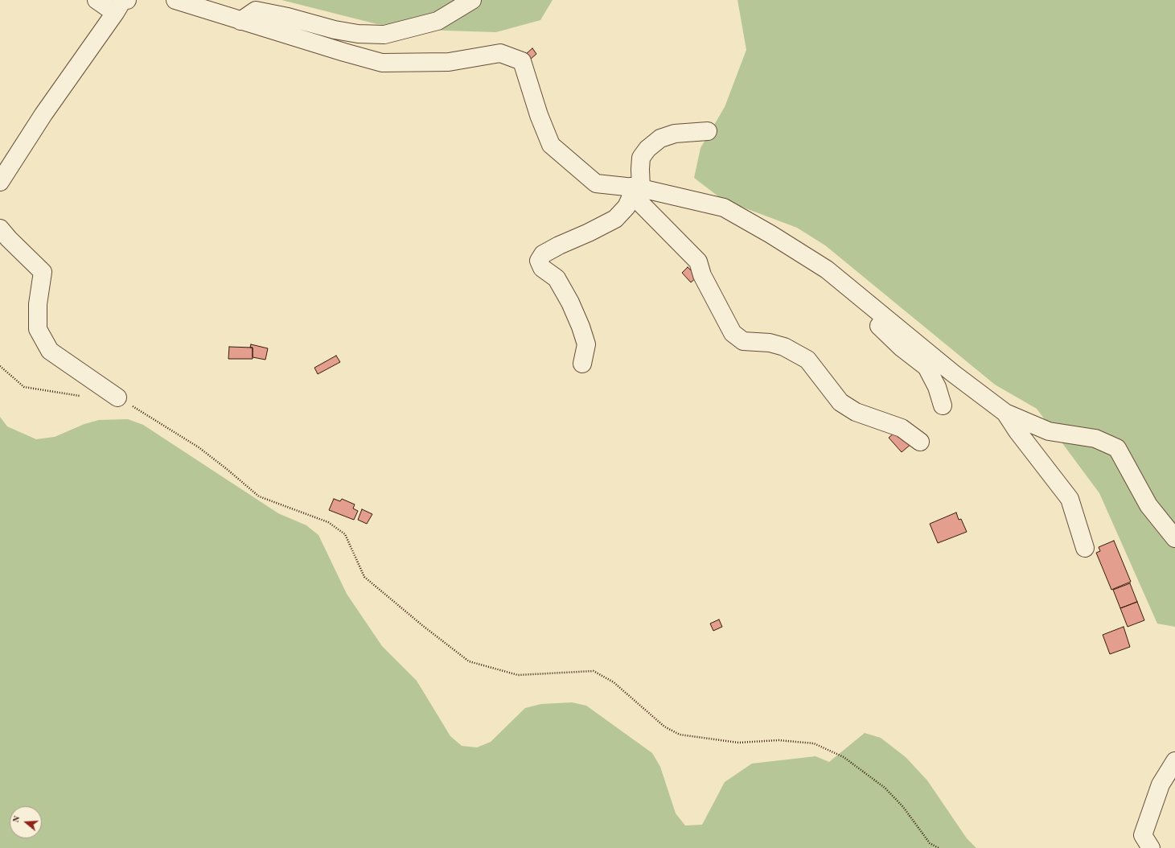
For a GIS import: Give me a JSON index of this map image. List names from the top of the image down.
{
  "north": "left"
}
